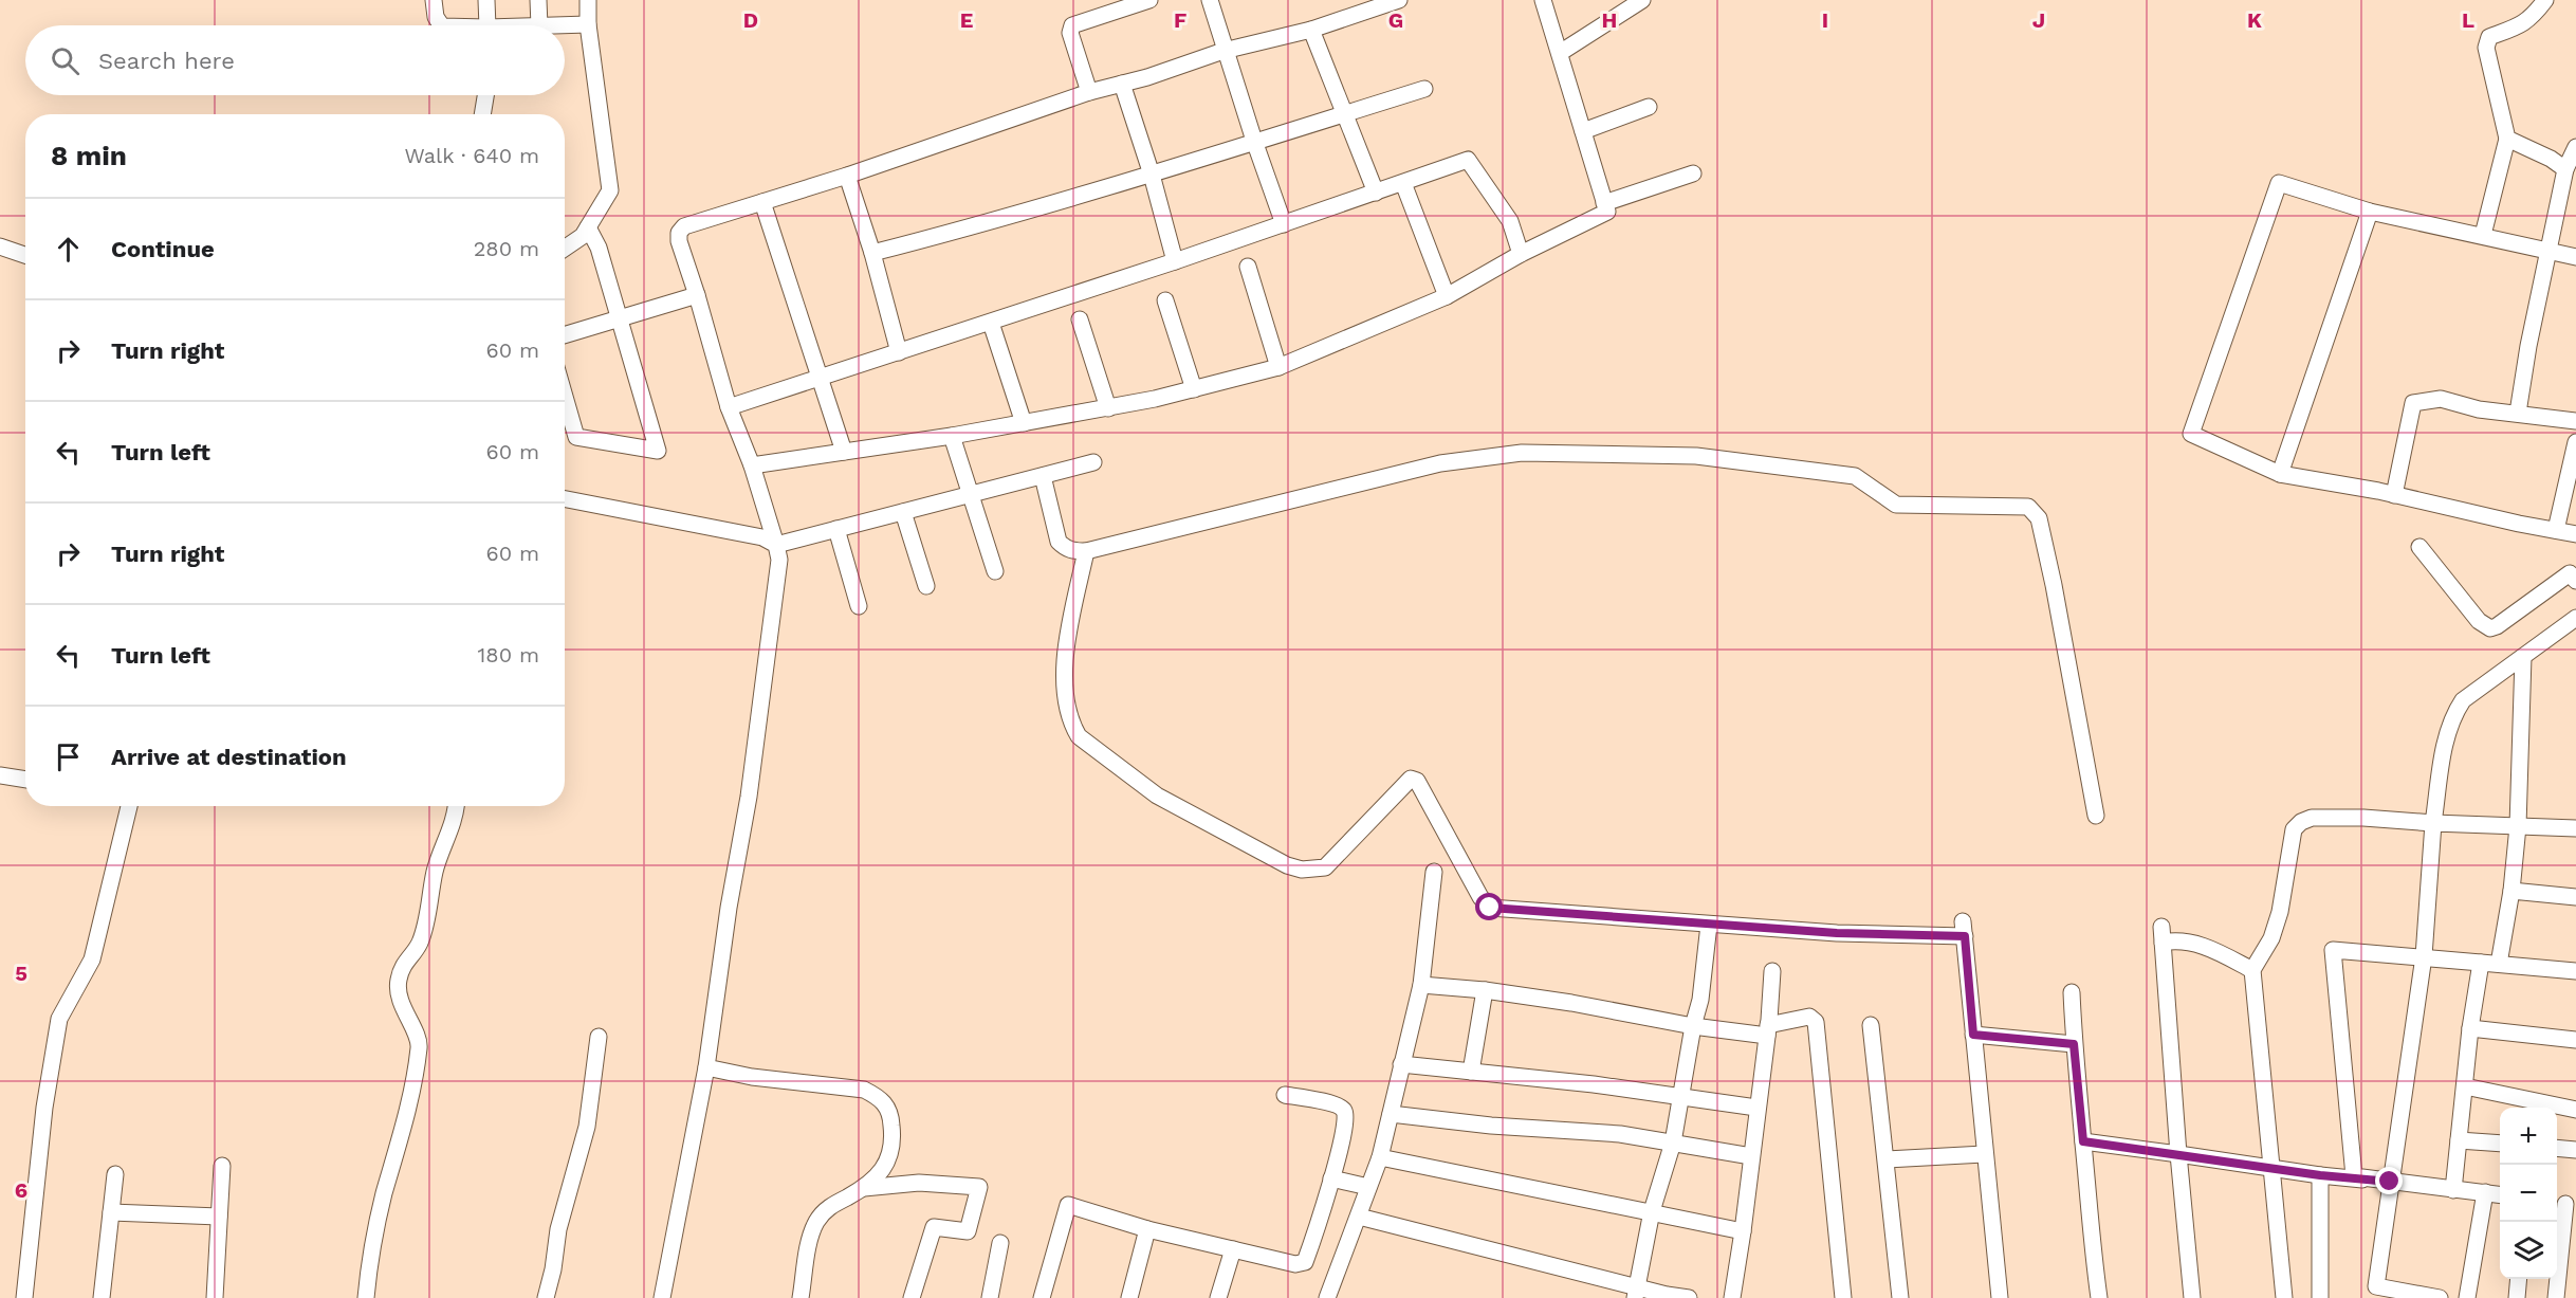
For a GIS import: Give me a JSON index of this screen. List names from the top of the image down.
{
  "page": {
    "search": "Search here",
    "heading": ["8 min", "Walk · 640 m"],
    "list": [
      ["Continue", "280 m"],
      ["Turn right", "60 m"],
      ["Turn left", "60 m"],
      ["Turn right", "60 m"],
      ["Turn left", "180 m"],
      "Arrive at destination"
    ],
    "map_buttons": ["+", "−"]
  },
  "grid": {
    "columns": [
      "D",
      "E",
      "F",
      "G",
      "H",
      "I",
      "J",
      "K",
      "L"
    ],
    "rows": ["5", "6"]
  }
}
